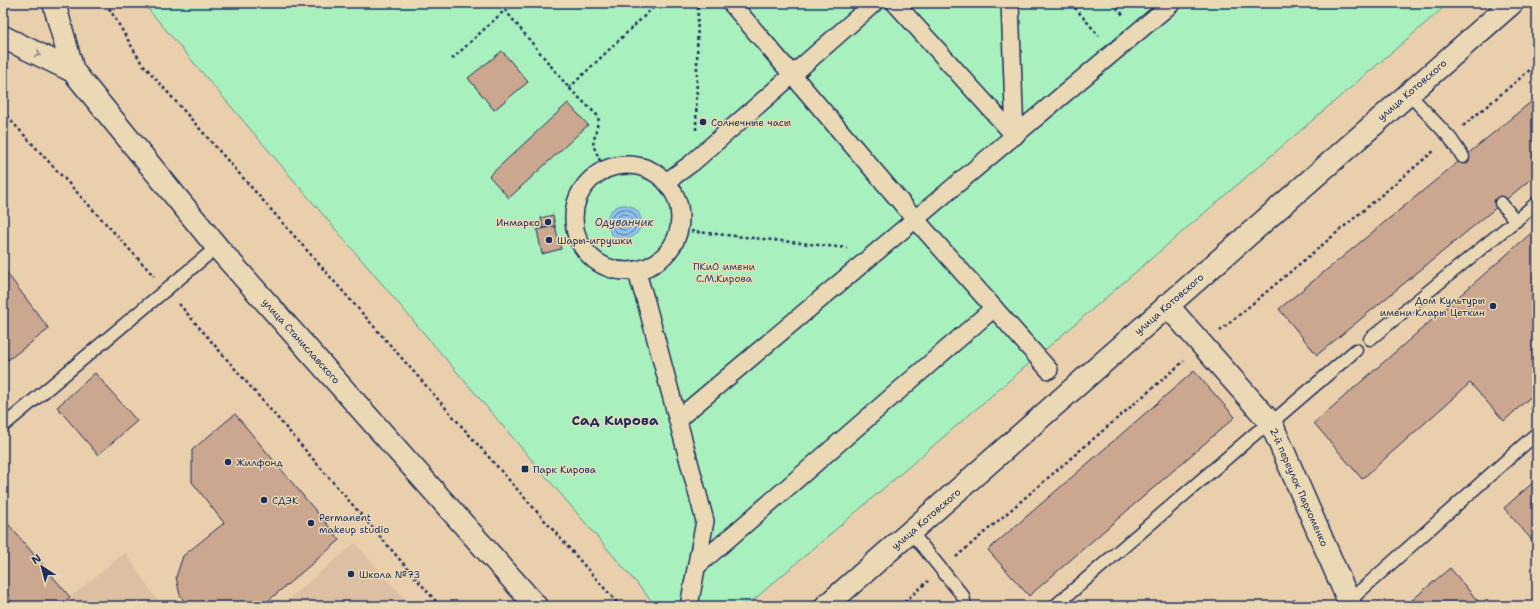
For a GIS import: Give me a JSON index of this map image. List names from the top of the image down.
{
  "streets": {
    "main road": ["улица Котовского", "улица Станиславского", "2-й переулок Пархоменко"]
  },
  "crossings": [
    ["улица Котовского", "2-й переулок Пархоменко"]
  ],
  "districts": ["Сад Кирова"],
  "water": ["Одуванчик"],
  "parks": ["ПКиО имени С.М.Кирова"],
  "places": {
    "other": [
      "Солнечные часы",
      "Инмарко",
      "Шары-игрушки",
      "Дом Культуры имени Клары Цеткин",
      "Жилфонд",
      "СДЭК",
      "Permanent makeup studio",
      "Школа №73"
    ],
    "transit": ["Парк Кирова"]
  },
  "north": "top left"
}
